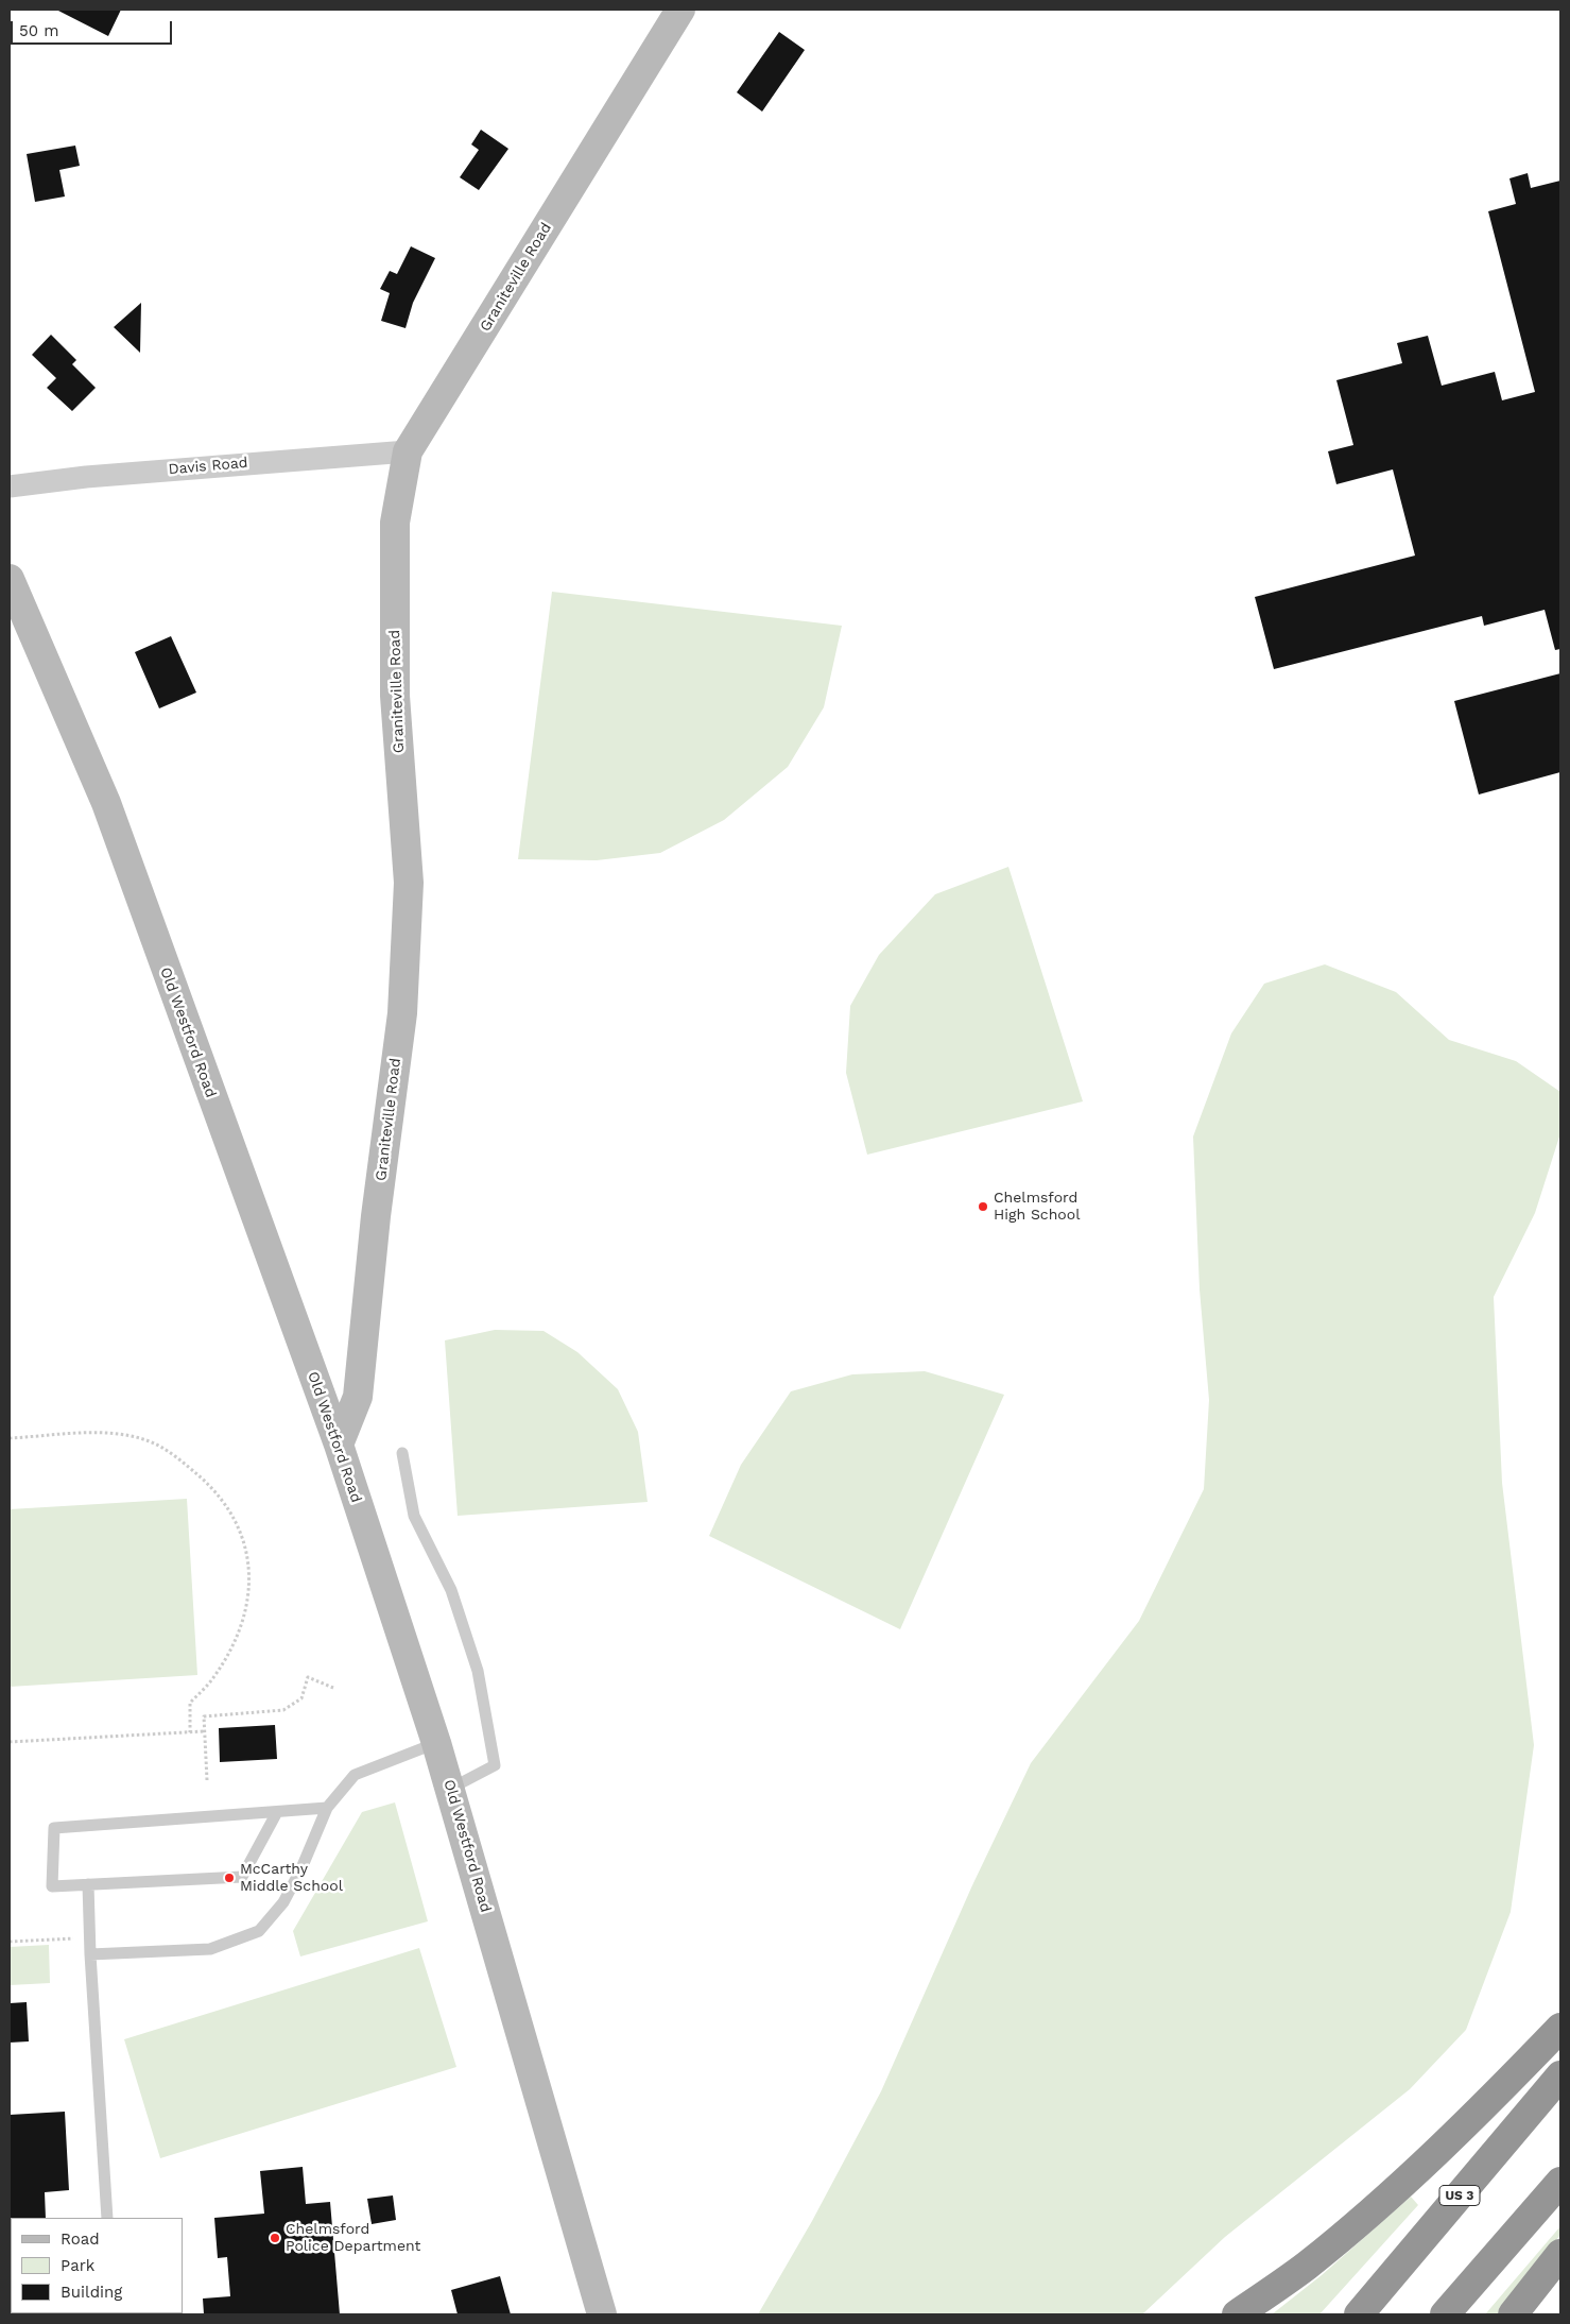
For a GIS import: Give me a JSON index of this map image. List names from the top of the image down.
{
  "streets": {
    "highway": ["US 3"],
    "main road": ["Graniteville Road", "Old Westford Road"],
    "street": ["Davis Road"]
  },
  "crossings": [
    ["Graniteville Road", "Davis Road"],
    ["Graniteville Road", "Old Westford Road"]
  ],
  "places": ["Chelmsford High School", "McCarthy Middle School", "Chelmsford Police Department"],
  "legend": ["Road", "Park", "Building"],
  "scale_bar": "50 m"
}
